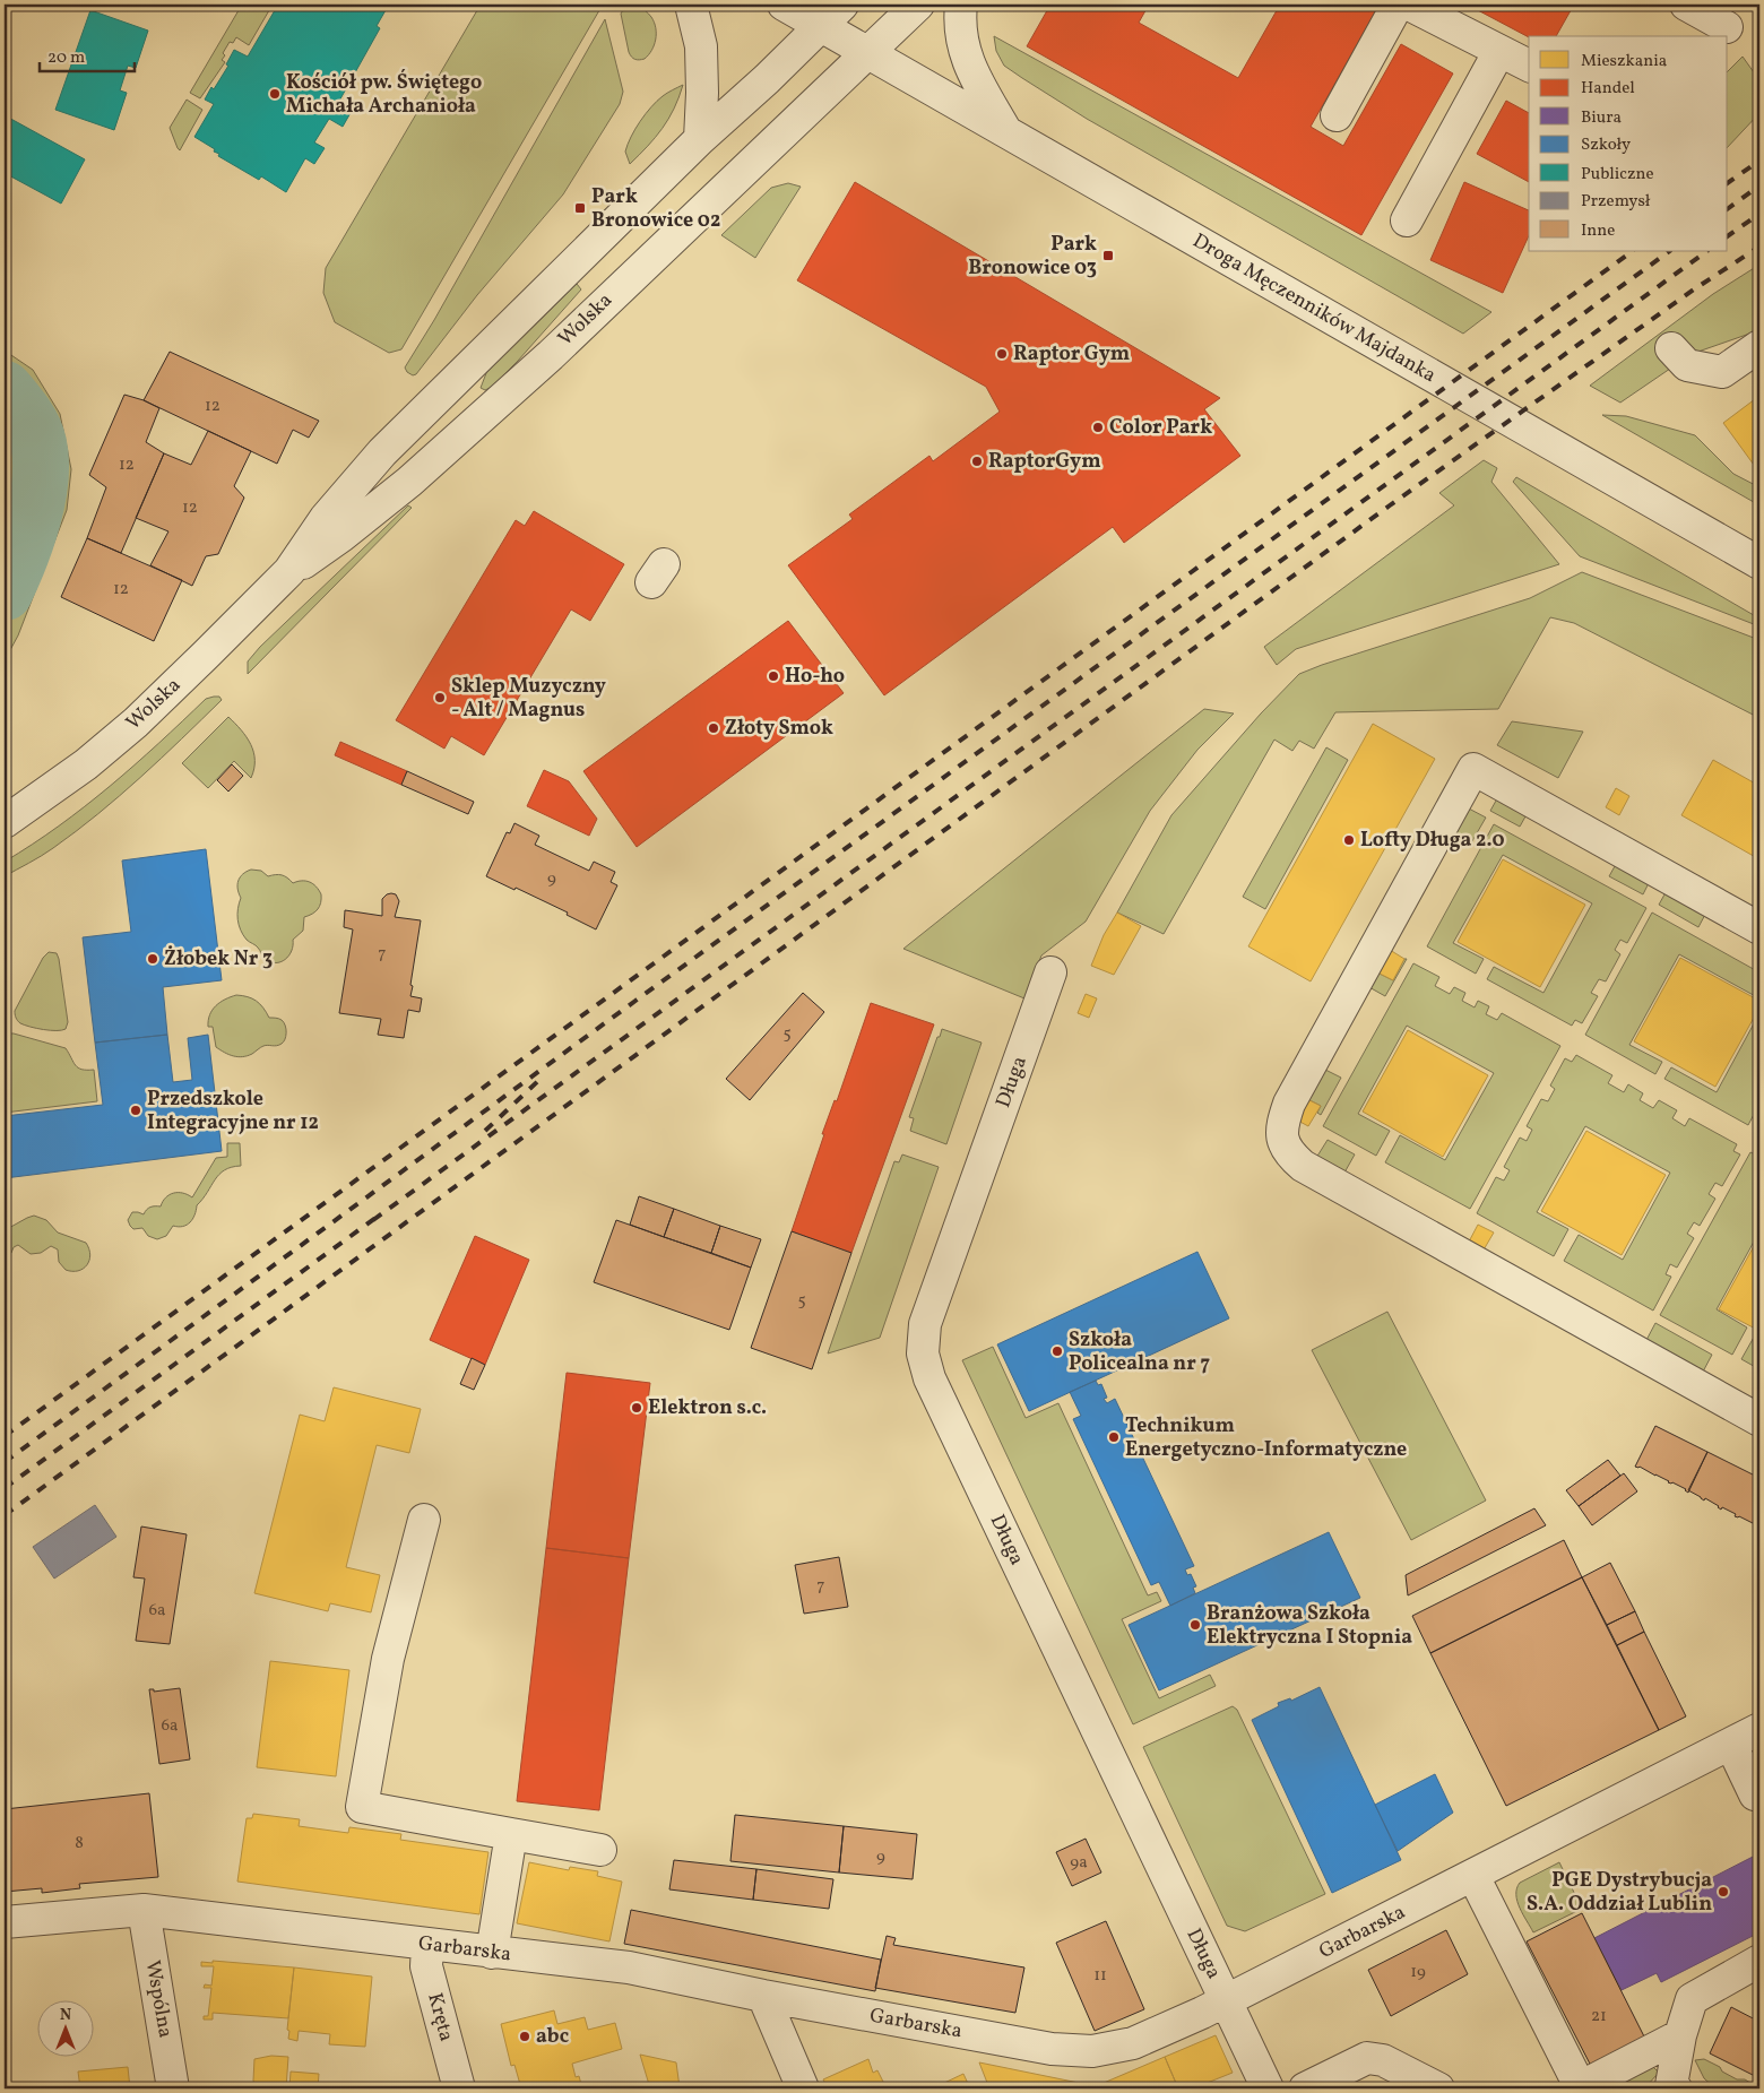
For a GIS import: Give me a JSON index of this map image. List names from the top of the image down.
{
  "streets": {
    "street": [
      "Droga Męczenników Majdanka",
      "Wolska",
      "Długa",
      "Garbarska",
      "Wspólna",
      "Kręta"
    ]
  },
  "crossings": [
    ["Droga Męczenników Majdanka", "Wolska"],
    ["Długa", "Garbarska"],
    ["Garbarska", "Wspólna"],
    ["Garbarska", "Kręta"]
  ],
  "places": {
    "other": [
      "Kościół pw. Świętego Michała Archanioła",
      "Raptor Gym",
      "Color Park",
      "RaptorGym",
      "Ho-ho",
      "Sklep Muzyczny - Alt / Magnus",
      "Złoty Smok",
      "Lofty Długa 2.0",
      "Żłobek Nr 3",
      "Przedszkole Integracyjne nr 12",
      "Szkoła Policealna nr 7",
      "Elektron s.c.",
      "Technikum Energetyczno-Informatyczne",
      "Branżowa Szkoła Elektryczna I Stopnia",
      "PGE Dystrybucja S.A. Oddział Lublin",
      "abc"
    ],
    "transit": ["Park Bronowice 02", "Park Bronowice 03"]
  },
  "house_numbers": [
    "12",
    "12",
    "12",
    "12",
    "9",
    "7",
    "5",
    "5",
    "7",
    "6a",
    "6a",
    "8",
    "9",
    "9a",
    "19",
    "11",
    "21"
  ],
  "legend": [
    "Mieszkania",
    "Handel",
    "Biura",
    "Szkoły",
    "Publiczne",
    "Przemysł",
    "Inne"
  ],
  "scale_bar": "20 m",
  "north": "top"
}
